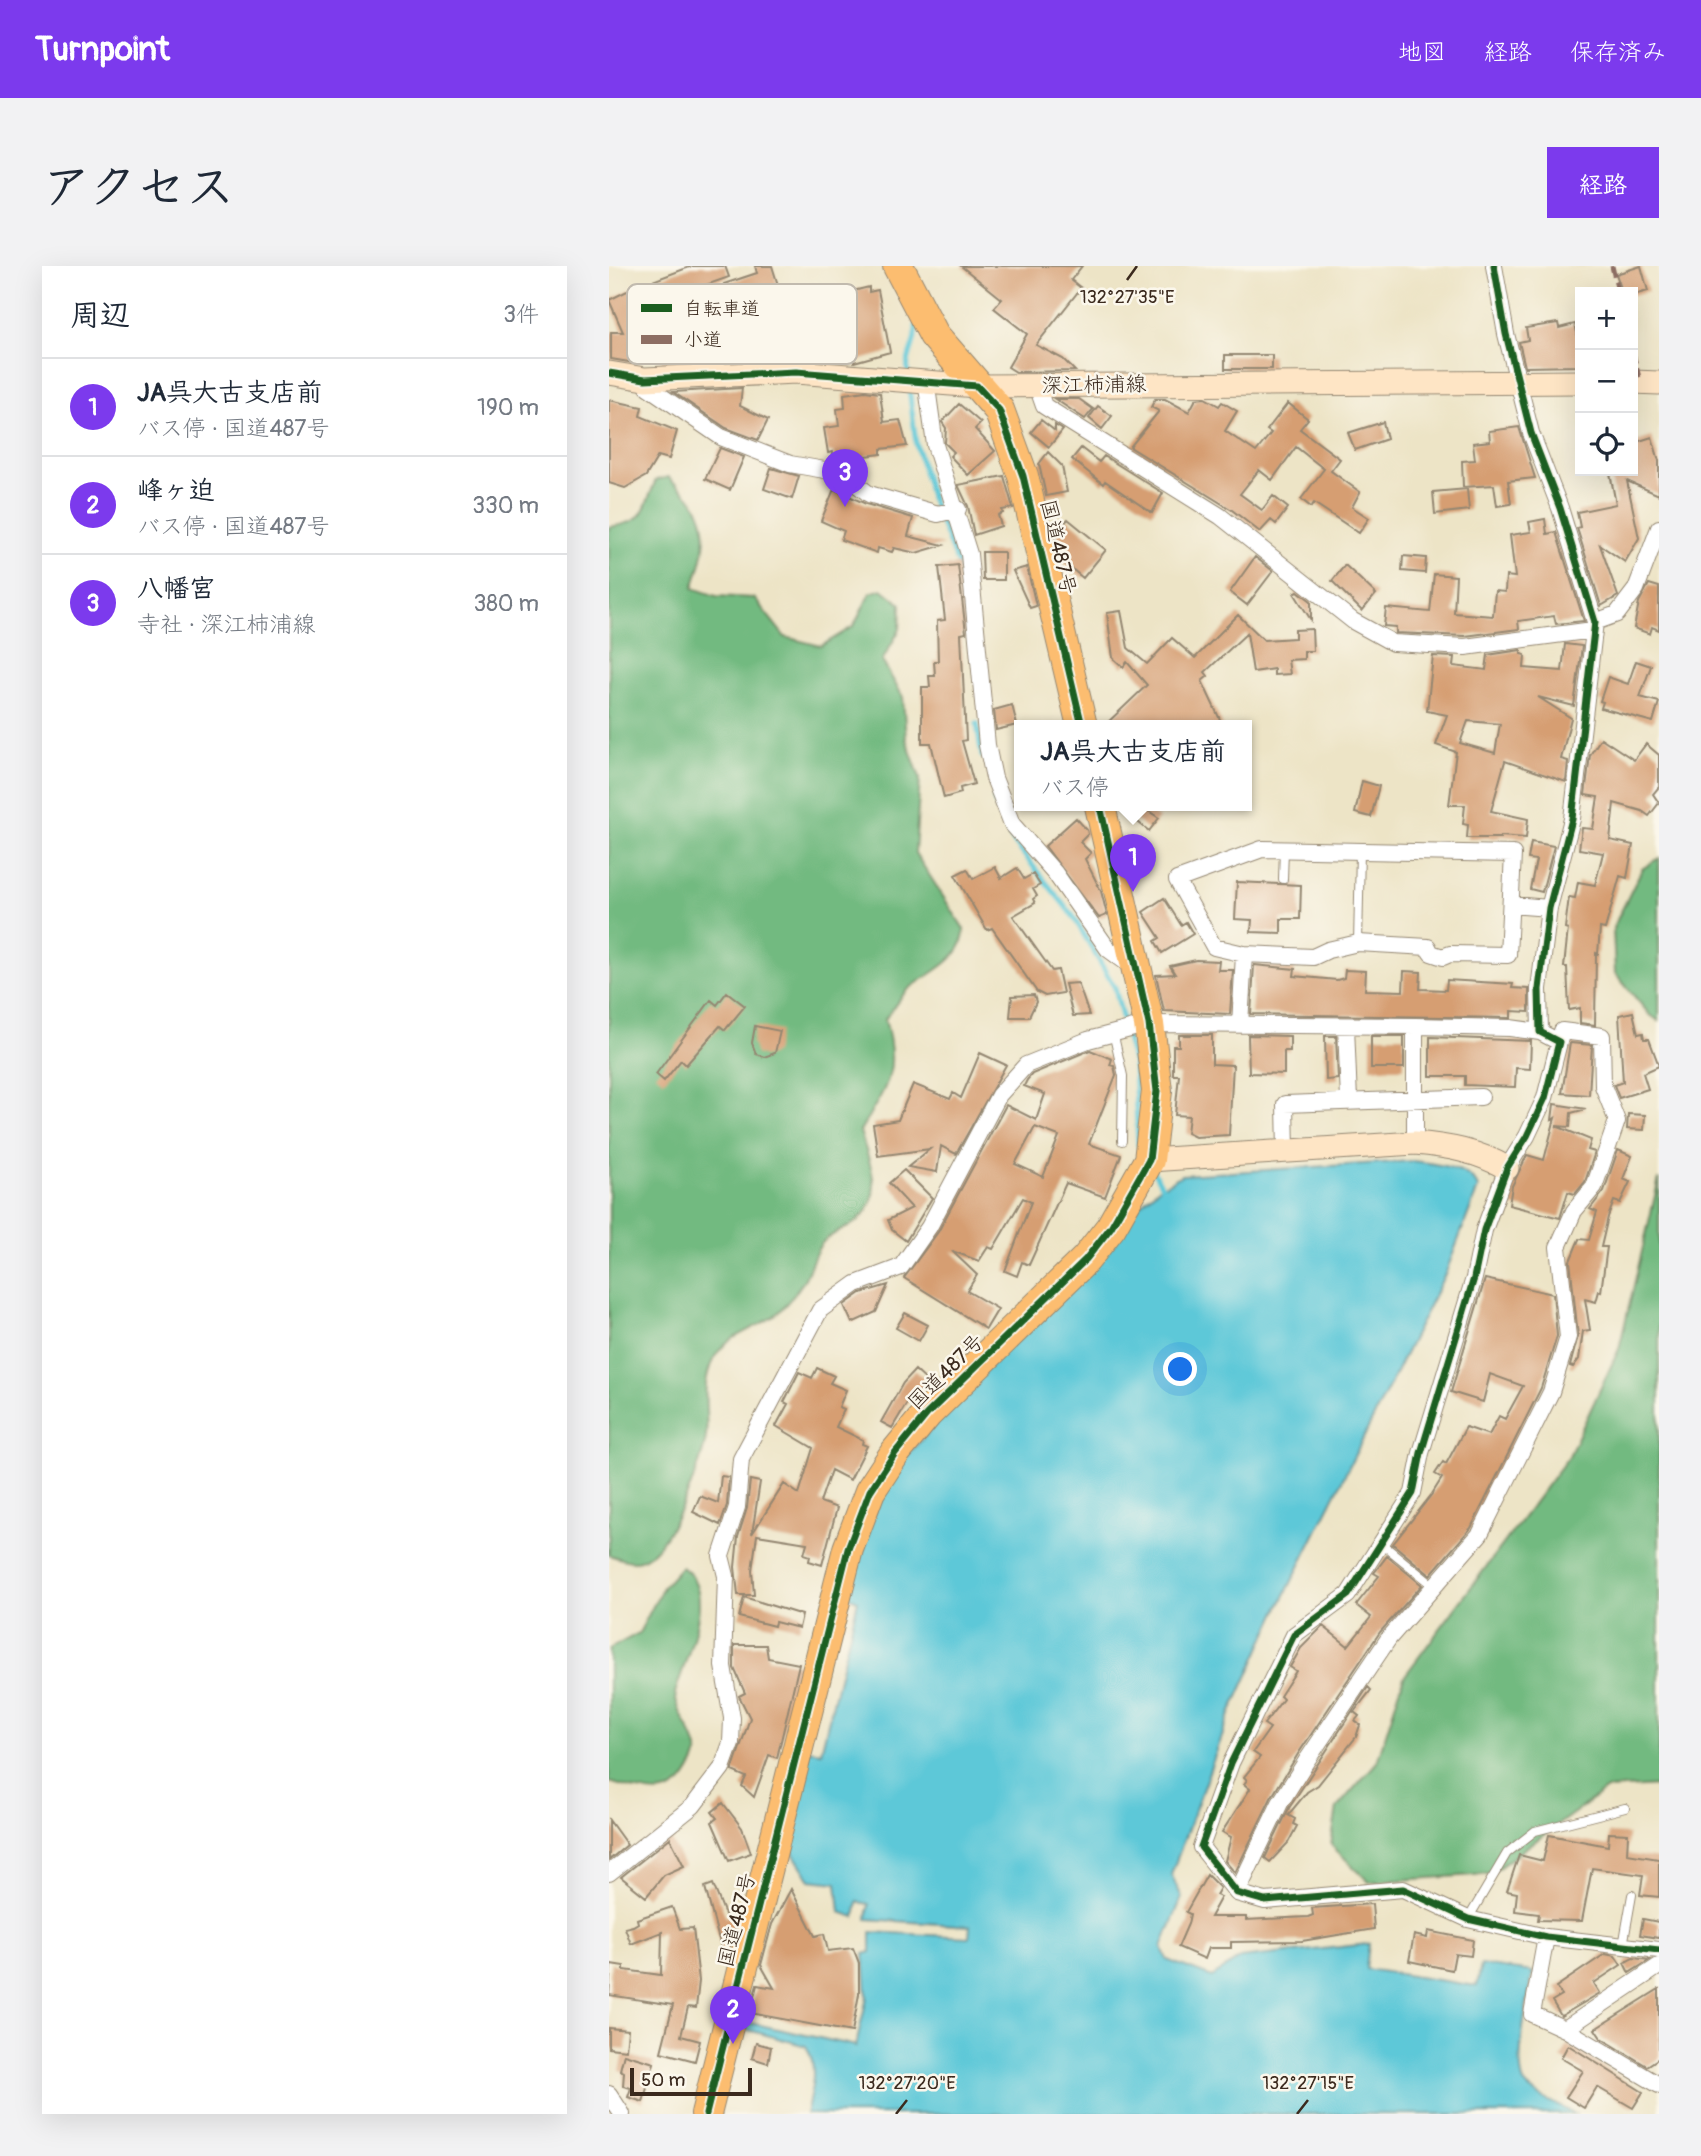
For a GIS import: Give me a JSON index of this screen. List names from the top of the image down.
{
  "streets": {
    "highway": ["国道487号"],
    "main road": ["深江柿浦線"]
  },
  "crossings": [
    ["深江柿浦線", "国道487号"]
  ],
  "legend": ["自転車道", "小道"],
  "scale_bar": "50 m",
  "page": {
    "header": "Turnpoint",
    "nav": ["地図", "経路", "保存済み"],
    "title": "アクセス",
    "buttons": "経路",
    "heading": ["周辺", "3件"],
    "map_buttons": ["+", "−"],
    "list": [
      {
        "mark": "1",
        "name": "JA呉大古支店前",
        "note": "バス停 · 国道487号",
        "value": "190 m"
      },
      {
        "mark": "2",
        "name": "峰ヶ迫",
        "note": "バス停 · 国道487号",
        "value": "330 m"
      },
      {
        "mark": "3",
        "name": "八幡宮",
        "note": "寺社 · 深江柿浦線",
        "value": "380 m"
      }
    ],
    "pins": ["3", "1", "2"],
    "popup": ["JA呉大古支店前", "バス停"],
    "scale": "50 m"
  },
  "coordinates": ["132°27'35\"E", "132°27'20\"E", "132°27'15\"E"]
}
